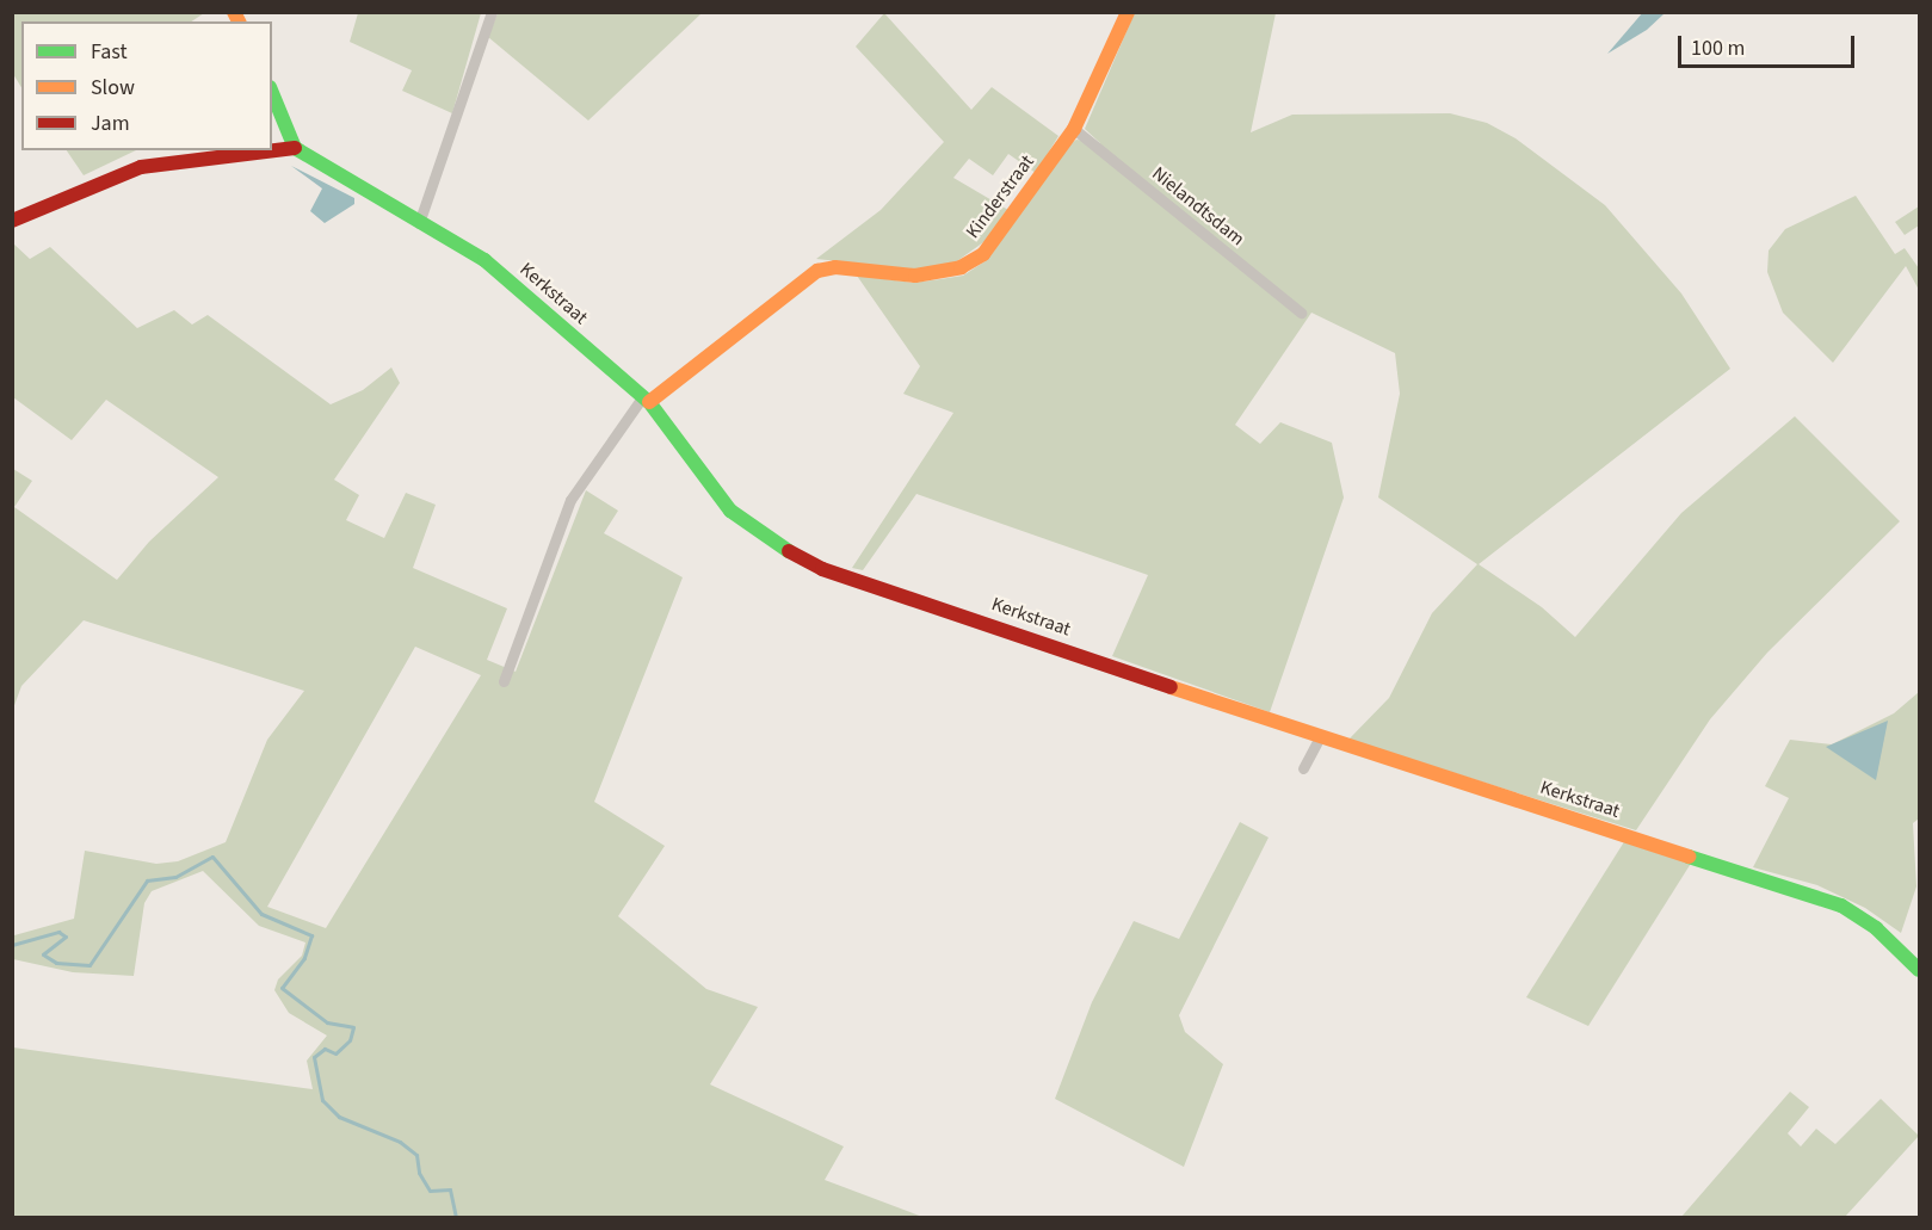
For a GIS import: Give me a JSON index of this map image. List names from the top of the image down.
{
  "streets": {
    "street": ["Kinderstraat", "Nielandtsdam", "Kerkstraat"]
  },
  "crossings": [
    ["Kinderstraat", "Nielandtsdam"],
    ["Kinderstraat", "Kerkstraat"]
  ],
  "legend": ["Fast", "Slow", "Jam"],
  "scale_bar": "100 m"
}
